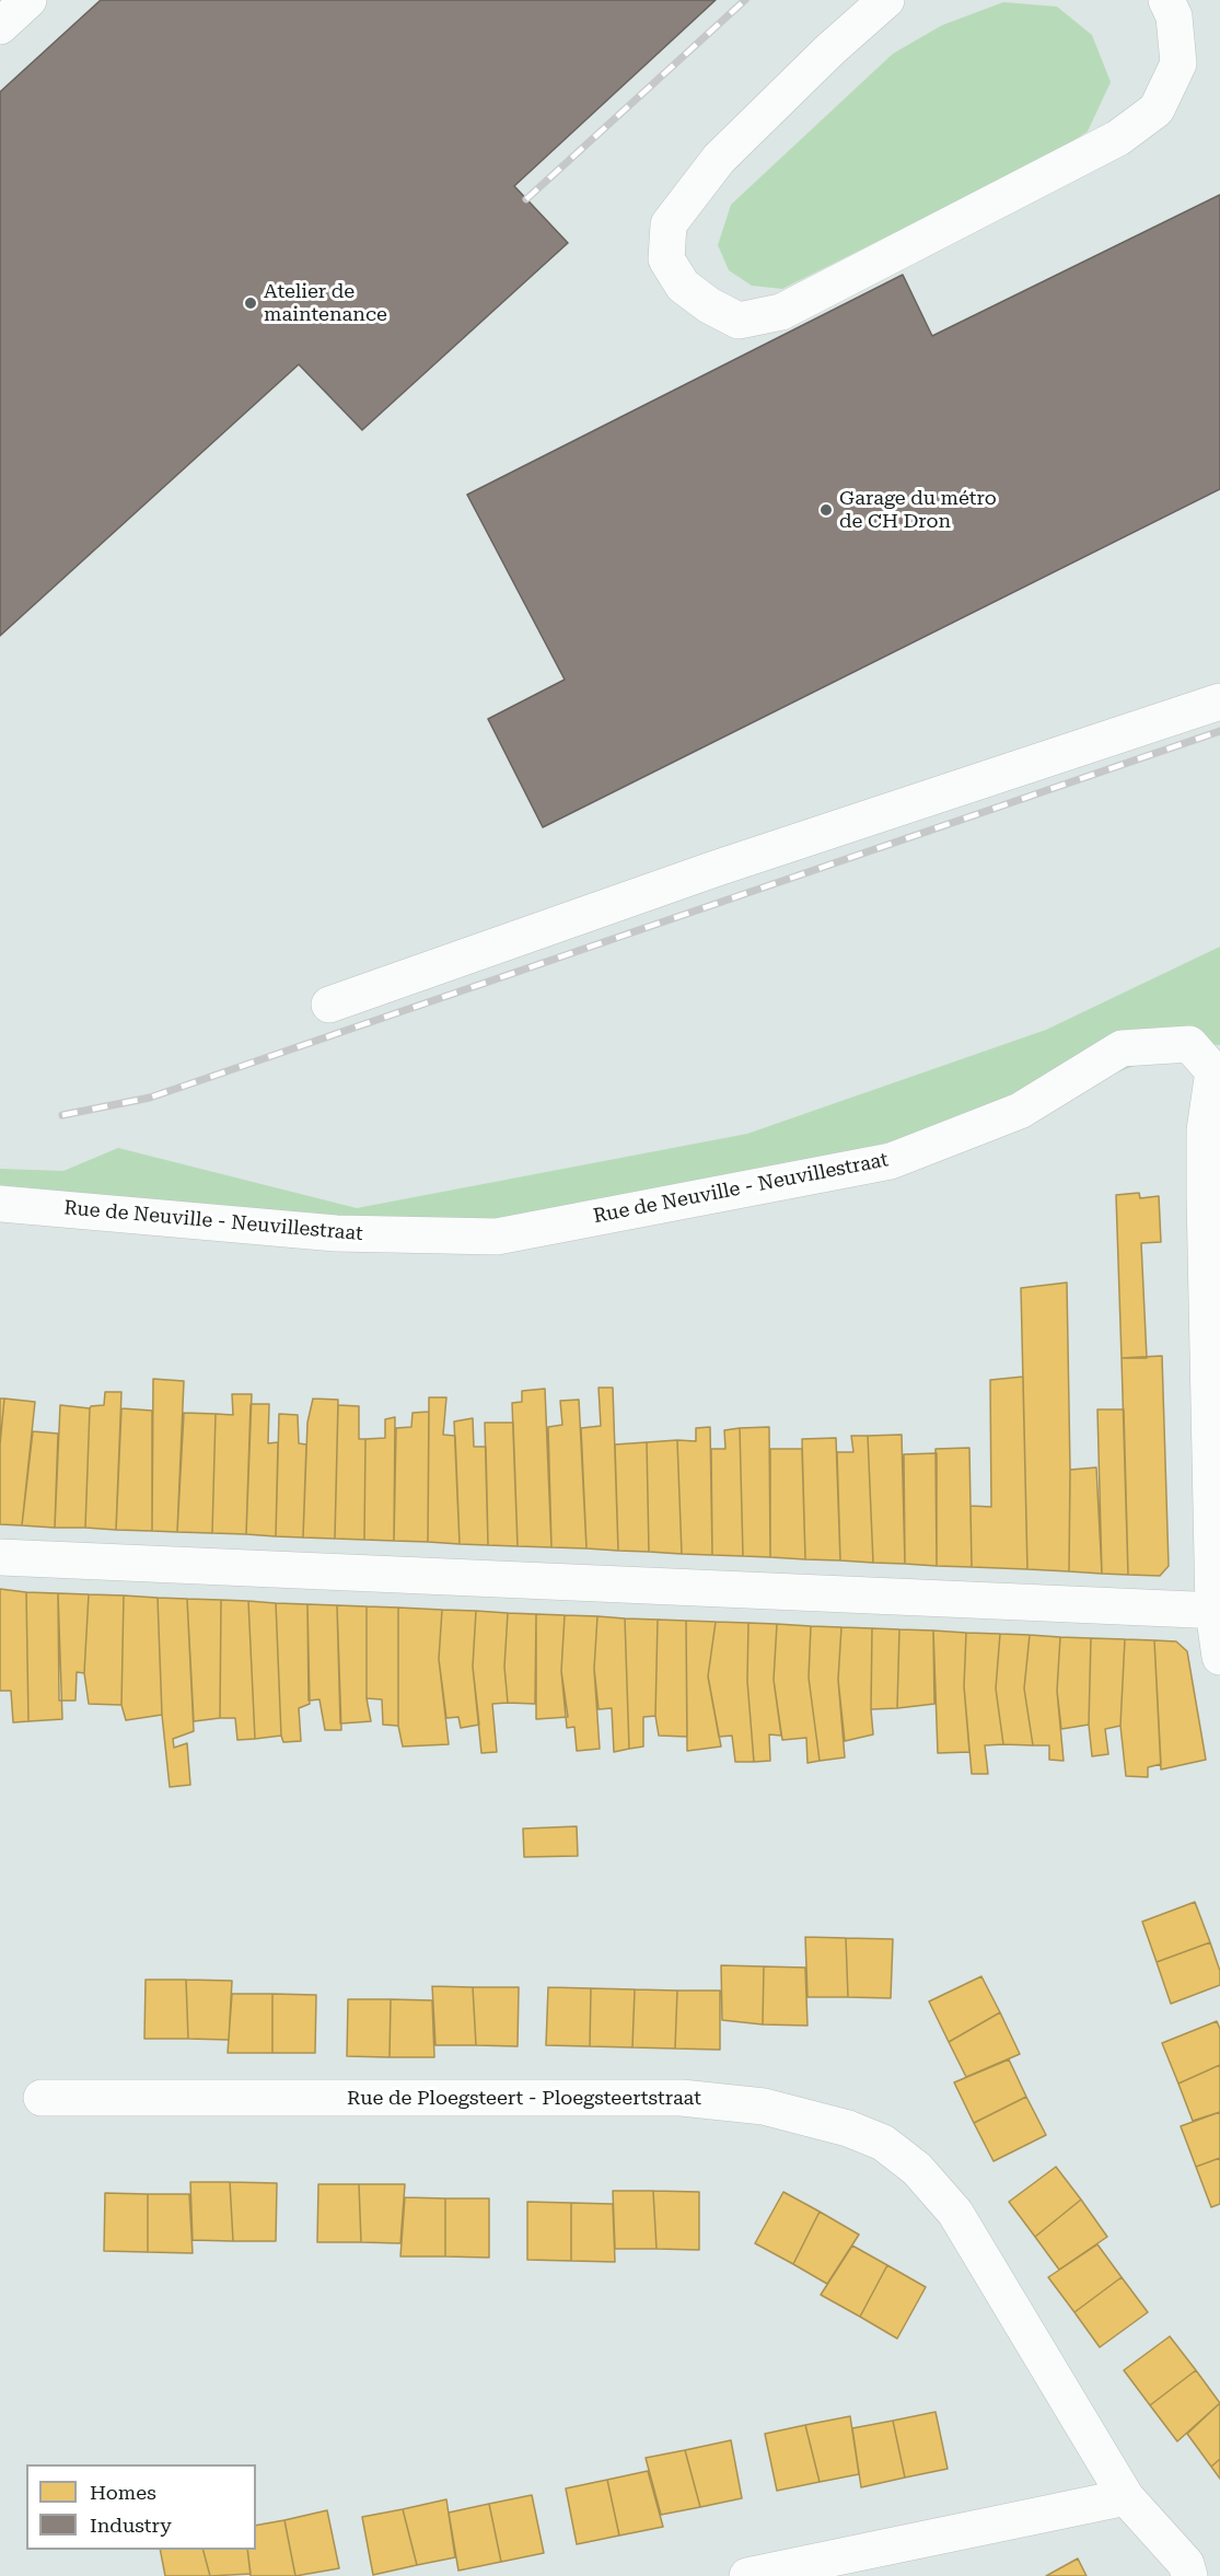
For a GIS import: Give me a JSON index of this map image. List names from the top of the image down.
{
  "streets": {
    "street": ["Rue de Neuville - Neuvillestraat", "Rue de Ploegsteert - Ploegsteertstraat"]
  },
  "places": ["Atelier de maintenance", "Garage du métro de CH Dron"],
  "legend": ["Homes", "Industry"]
}
